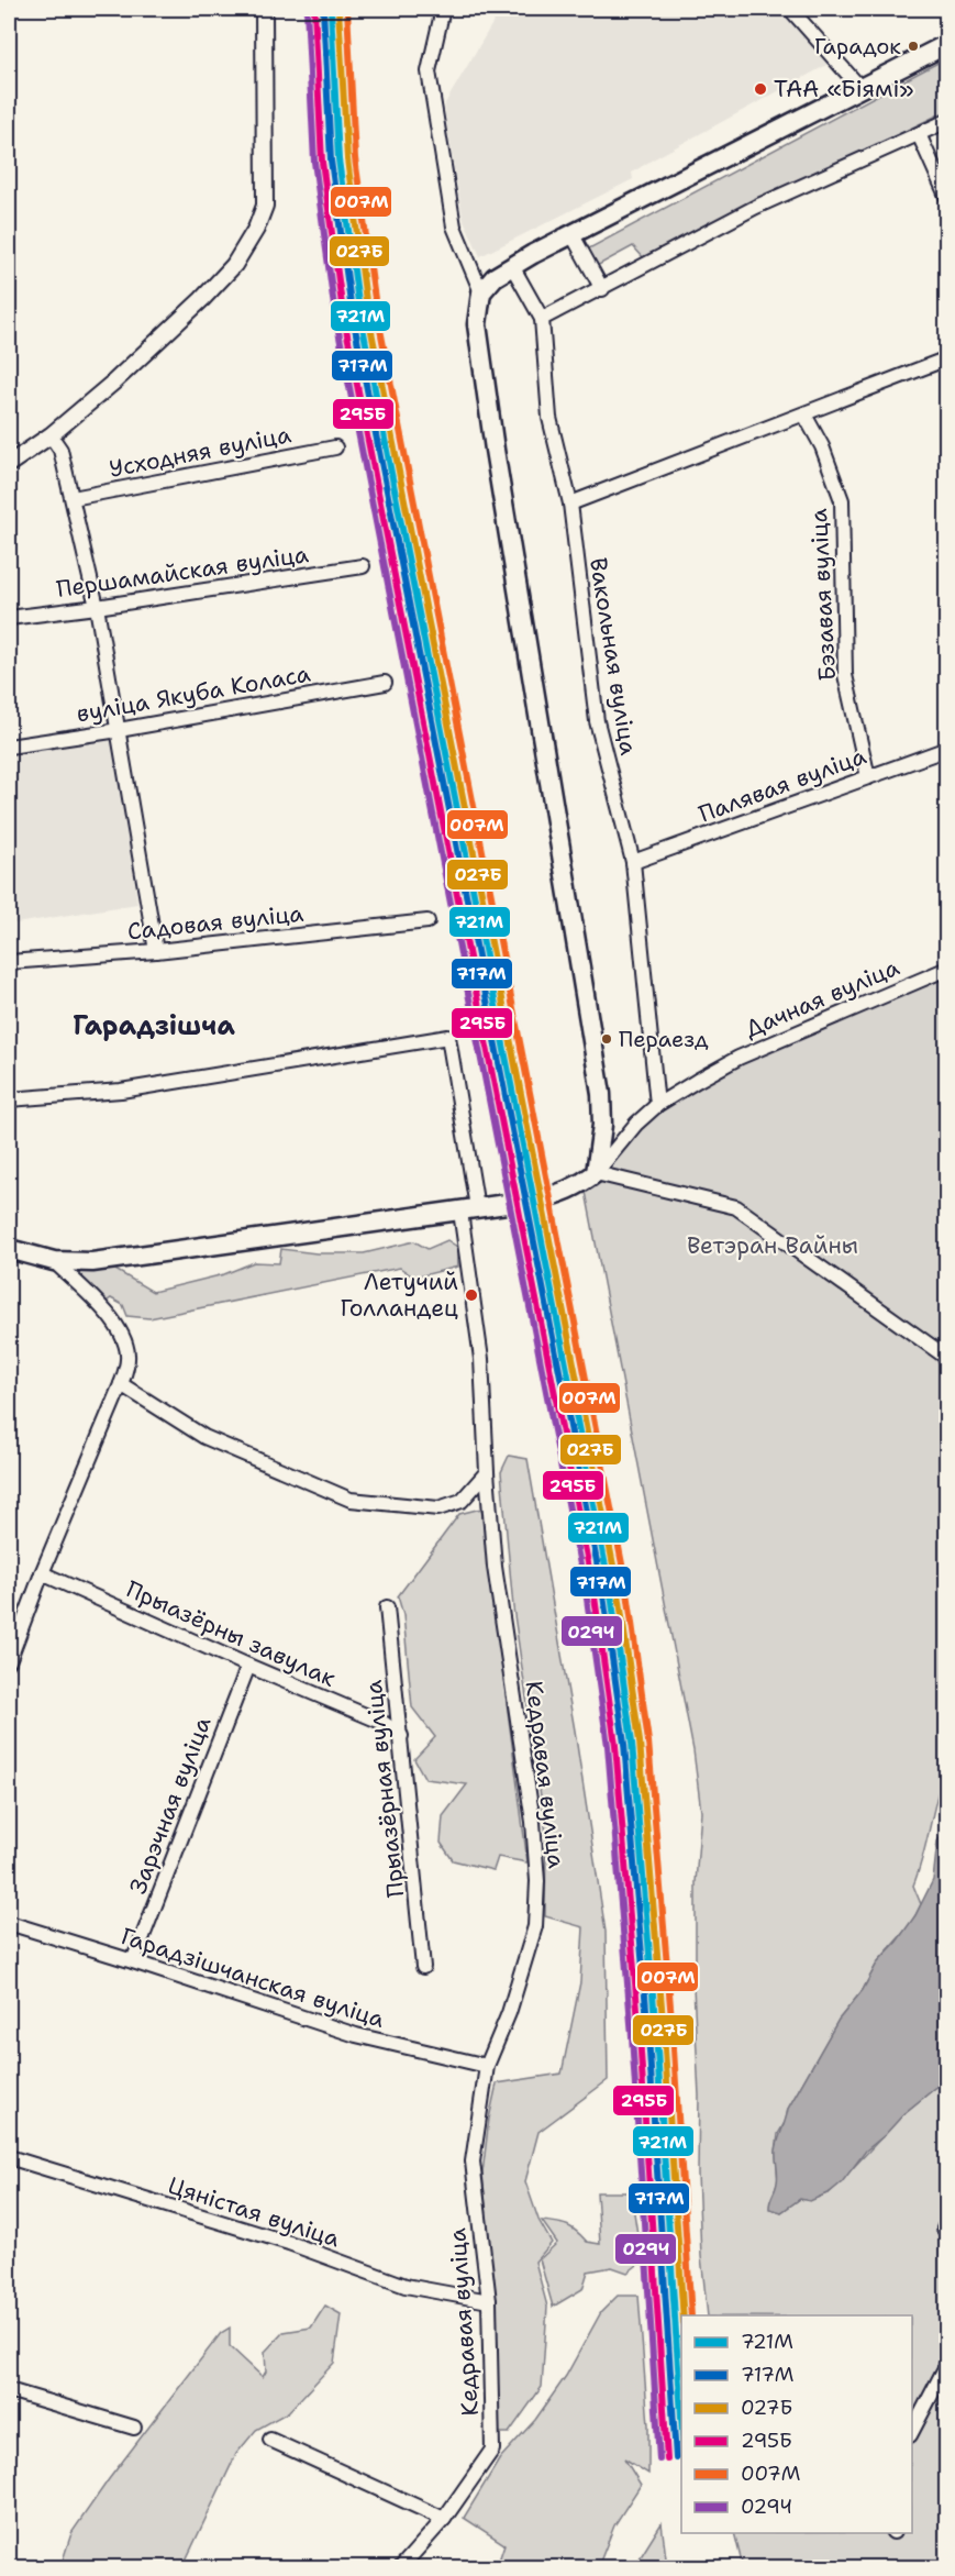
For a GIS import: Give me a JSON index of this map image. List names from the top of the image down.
{
  "streets": {
    "street": [
      "Усходняя вуліца",
      "Першамайская вуліца",
      "Бэзавая вуліца",
      "Вакольная вуліца",
      "вуліца Якуба Коласа",
      "Палявая вуліца",
      "Садовая вуліца",
      "Дачная вуліца",
      "Прыазёрны завулак",
      "Кедравая вуліца",
      "Прыазёрная вуліца",
      "Зарэчная вуліца",
      "Гарадзішчанская вуліца",
      "Цяністая вуліца"
    ]
  },
  "crossings": [
    ["Бэзавая вуліца", "Палявая вуліца"],
    ["Вакольная вуліца", "Палявая вуліца"],
    ["Вакольная вуліца", "Дачная вуліца"],
    ["Прыазёрны завулак", "Прыазёрная вуліца"],
    ["Прыазёрны завулак", "Зарэчная вуліца"],
    ["Кедравая вуліца", "Гарадзішчанская вуліца"],
    ["Кедравая вуліца", "Цяністая вуліца"],
    ["Зарэчная вуліца", "Гарадзішчанская вуліца"]
  ],
  "districts": ["Гарадзішча"],
  "parks": ["Ветэран Вайны"],
  "places": [
    "Гарадок",
    "ТАА «Біямі»",
    "Пераезд",
    "Летучий Голландец"
  ],
  "lines": [
    "transit line 721М",
    "transit line 717М",
    "transit line 027Б",
    "transit line 295Б",
    "transit line 007М",
    "transit line 029Ч"
  ],
  "legend": [
    "721М",
    "717М",
    "027Б",
    "295Б",
    "007М",
    "029Ч"
  ]
}
